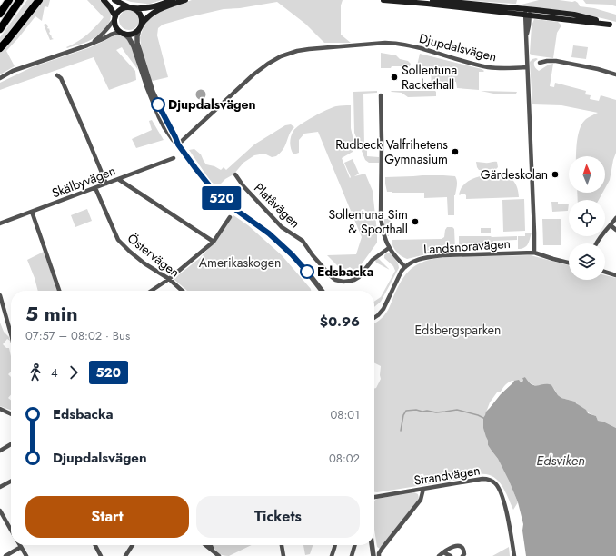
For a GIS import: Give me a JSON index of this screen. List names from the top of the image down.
{
  "streets": {
    "street": [
      "Djupdalsvägen",
      "Skälbyvägen",
      "Platåvägen",
      "Landsnoravägen",
      "Östervägen",
      "Strandvägen"
    ]
  },
  "crossings": [
    ["Skälbyvägen", "Östervägen"]
  ],
  "water": ["Edsviken"],
  "parks": ["Amerikaskogen", "Edsbergsparken"],
  "places": [
    "Sollentuna Rackethall",
    "Djupdalsvägen",
    "Rudbeck Valfrihetens Gymnasium",
    "Gärdeskolan",
    "Sollentuna Sim & Sporthall",
    "Edsbacka"
  ],
  "lines": ["bus line 520"],
  "north": "top",
  "page": {
    "on_map": "520",
    "heading": ["5 min", "07:57 – 08:02 · Bus", "$0.96"],
    "legs": ["4", "520"],
    "list": [
      {
        "name": "Edsbacka",
        "value": "08:01"
      },
      {
        "name": "Djupdalsvägen",
        "value": "08:02"
      }
    ],
    "buttons": ["Start", "Tickets"]
  }
}
